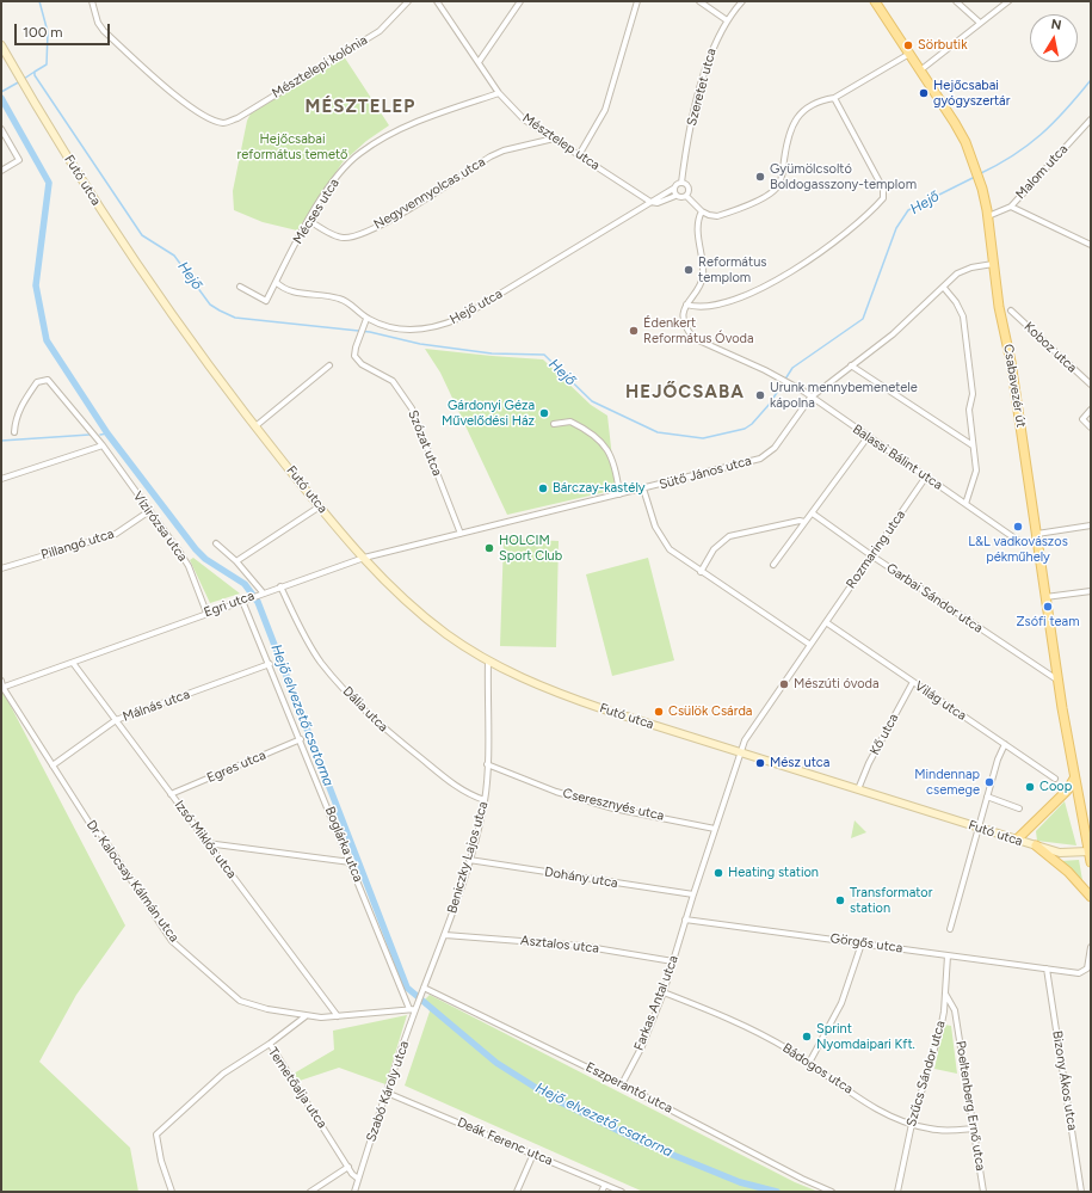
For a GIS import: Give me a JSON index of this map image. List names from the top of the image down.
{
  "streets": {
    "main road": ["Futó utca", "Csabavezér út"],
    "street": [
      "Mésztelepi kolónia",
      "Szeretet utca",
      "Mésztelep utca",
      "Malom utca",
      "Negyvennyolcas utca",
      "Mécses utca",
      "Hejő utca",
      "Koboz utca",
      "Szózat utca",
      "Balassi Bálint utca",
      "Sütő János utca",
      "Vízirózsa utca",
      "Pillangó utca",
      "Rozmaring utca",
      "Garbai Sándor utca",
      "Egri utca",
      "Világ utca",
      "Málnás utca",
      "Dália utca",
      "Kő utca",
      "Egres utca",
      "Cseresznyés utca",
      "Izsó Miklós utca",
      "Boglárka utca",
      "Beniczky Lajos utca",
      "Dohány utca",
      "Dr. Kalocsay Kálmán utca",
      "Görgős utca",
      "Asztalos utca",
      "Farkas Antal utca",
      "Bádogos utca",
      "Szűcs Sándor utca",
      "Bizony Ákos utca",
      "Temetőalja utca",
      "Eszperantó utca",
      "Szabó Károly utca",
      "Poeltenberg Ernő utca",
      "Deák Ferenc utca"
    ]
  },
  "crossings": [
    ["Szeretet utca", "Hejő utca"],
    ["Mésztelep utca", "Negyvennyolcas utca"],
    ["Mésztelep utca", "Mécses utca"],
    ["Mésztelep utca", "Hejő utca"],
    ["Malom utca", "Csabavezér út"],
    ["Futó utca", "Csabavezér út"],
    ["Futó utca", "Egri utca"],
    ["Futó utca", "Kő utca"],
    ["Futó utca", "Beniczky Lajos utca"],
    ["Futó utca", "Farkas Antal utca"],
    ["Negyvennyolcas utca", "Mécses utca"],
    ["Mécses utca", "Hejő utca"],
    ["Hejő utca", "Szózat utca"],
    ["Csabavezér út", "Balassi Bálint utca"],
    ["Csabavezér út", "Sütő János utca"],
    ["Csabavezér út", "Garbai Sándor utca"],
    ["Szózat utca", "Sütő János utca"],
    ["Szózat utca", "Egri utca"],
    ["Balassi Bálint utca", "Sütő János utca"],
    ["Balassi Bálint utca", "Rozmaring utca"],
    ["Sütő János utca", "Egri utca"],
    ["Vízirózsa utca", "Pillangó utca"],
    ["Vízirózsa utca", "Egri utca"],
    ["Rozmaring utca", "Garbai Sándor utca"],
    ["Rozmaring utca", "Világ utca"],
    ["Egri utca", "Dália utca"],
    ["Egri utca", "Izsó Miklós utca"],
    ["Egri utca", "Boglárka utca"],
    ["Egri utca", "Dr. Kalocsay Kálmán utca"],
    ["Világ utca", "Kő utca"],
    ["Málnás utca", "Izsó Miklós utca"],
    ["Málnás utca", "Boglárka utca"],
    ["Málnás utca", "Dr. Kalocsay Kálmán utca"],
    ["Dália utca", "Beniczky Lajos utca"],
    ["Egres utca", "Izsó Miklós utca"],
    ["Egres utca", "Boglárka utca"],
    ["Cseresznyés utca", "Beniczky Lajos utca"],
    ["Cseresznyés utca", "Farkas Antal utca"],
    ["Izsó Miklós utca", "Dr. Kalocsay Kálmán utca"],
    ["Boglárka utca", "Dr. Kalocsay Kálmán utca"],
    ["Boglárka utca", "Szabó Károly utca"],
    ["Beniczky Lajos utca", "Dohány utca"],
    ["Beniczky Lajos utca", "Asztalos utca"],
    ["Beniczky Lajos utca", "Eszperantó utca"],
    ["Beniczky Lajos utca", "Szabó Károly utca"],
    ["Dohány utca", "Farkas Antal utca"],
    ["Dr. Kalocsay Kálmán utca", "Szabó Károly utca"],
    ["Görgős utca", "Farkas Antal utca"],
    ["Görgős utca", "Szűcs Sándor utca"],
    ["Görgős utca", "Bizony Ákos utca"],
    ["Asztalos utca", "Farkas Antal utca"],
    ["Farkas Antal utca", "Bádogos utca"],
    ["Farkas Antal utca", "Eszperantó utca"],
    ["Bádogos utca", "Szűcs Sándor utca"],
    ["Bádogos utca", "Poeltenberg Ernő utca"],
    ["Szűcs Sándor utca", "Poeltenberg Ernő utca"],
    ["Temetőalja utca", "Szabó Károly utca"],
    ["Eszperantó utca", "Szabó Károly utca"],
    ["Szabó Károly utca", "Deák Ferenc utca"]
  ],
  "districts": ["MÉSZTELEP", "HEJŐCSABA"],
  "water": ["Hejő", "Hejő elvezető csatorna"],
  "parks": ["Hejőcsabai református temető"],
  "places": [
    "Sörbutik",
    "Hejőcsabai gyógyszertár",
    "Gyümölcsoltó Boldogasszony-templom",
    "Református templom",
    "Édenkert Református Óvoda",
    "Urunk mennybemenetele kápolna",
    "Gárdonyi Géza Művelődési Ház",
    "Bárczay-kastély",
    "L&L vadkovászos pékműhely",
    "HOLCIM Sport Club",
    "Zsófi team",
    "Mészúti óvoda",
    "Csülök Csárda",
    "Mész utca",
    "Mindennap csemege",
    "Coop",
    "Heating station",
    "Transformator station",
    "Sprint Nyomdaipari Kft."
  ],
  "scale_bar": "100 m",
  "north": "top"
}
